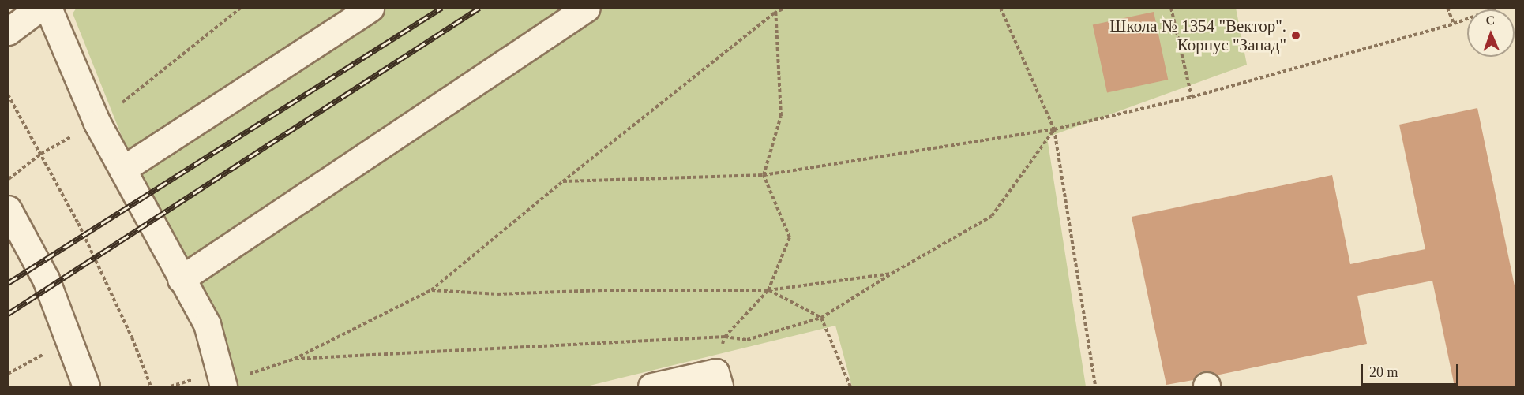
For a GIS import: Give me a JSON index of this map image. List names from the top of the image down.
{
  "places": ["Школа № 1354 \"Вектор\". Корпус \"Запад\""],
  "scale_bar": "20 m",
  "north": "top"
}
